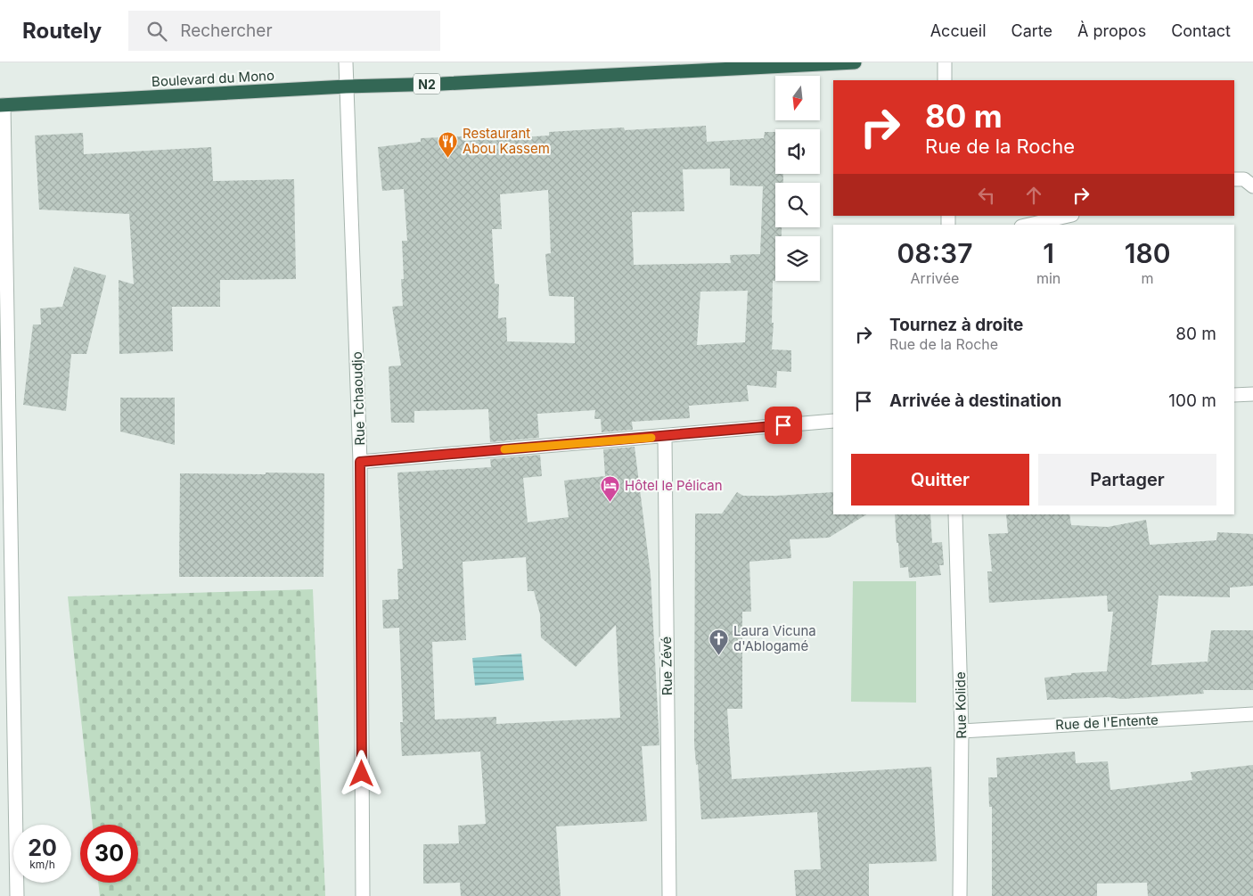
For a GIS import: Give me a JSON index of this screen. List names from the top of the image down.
{
  "streets": {
    "highway": ["Boulevard du Mono", "N2"],
    "street": [
      "Rue Tchaoudjo",
      "Rue Zévé",
      "Rue Kolide",
      "Rue de l'Entente"
    ]
  },
  "crossings": [
    ["Boulevard du Mono", "Rue Tchaoudjo"],
    ["Rue Kolide", "Rue de l'Entente"]
  ],
  "places": {
    "restaurant": ["Restaurant Abou Kassem"],
    "hotel": ["Hôtel le Pélican"],
    "church": ["Laura Vicuna d'Ablogamé"]
  },
  "north": "bottom",
  "page": {
    "header": "Routely",
    "search": "Rechercher",
    "nav": [
      "Accueil",
      "Carte",
      "À propos",
      "Contact"
    ],
    "turn": ["80 m", "Rue de la Roche"],
    "eta": [
      "08:37",
      "Arrivée",
      "1",
      "min",
      "180",
      "m"
    ],
    "list": [
      {
        "name": "Tournez à droite",
        "note": "Rue de la Roche",
        "value": "80 m"
      },
      {
        "name": "Arrivée à destination",
        "value": "100 m"
      }
    ],
    "buttons": ["Quitter", "Partager"],
    "speed": "20 km/h",
    "limit": "30"
  }
}
